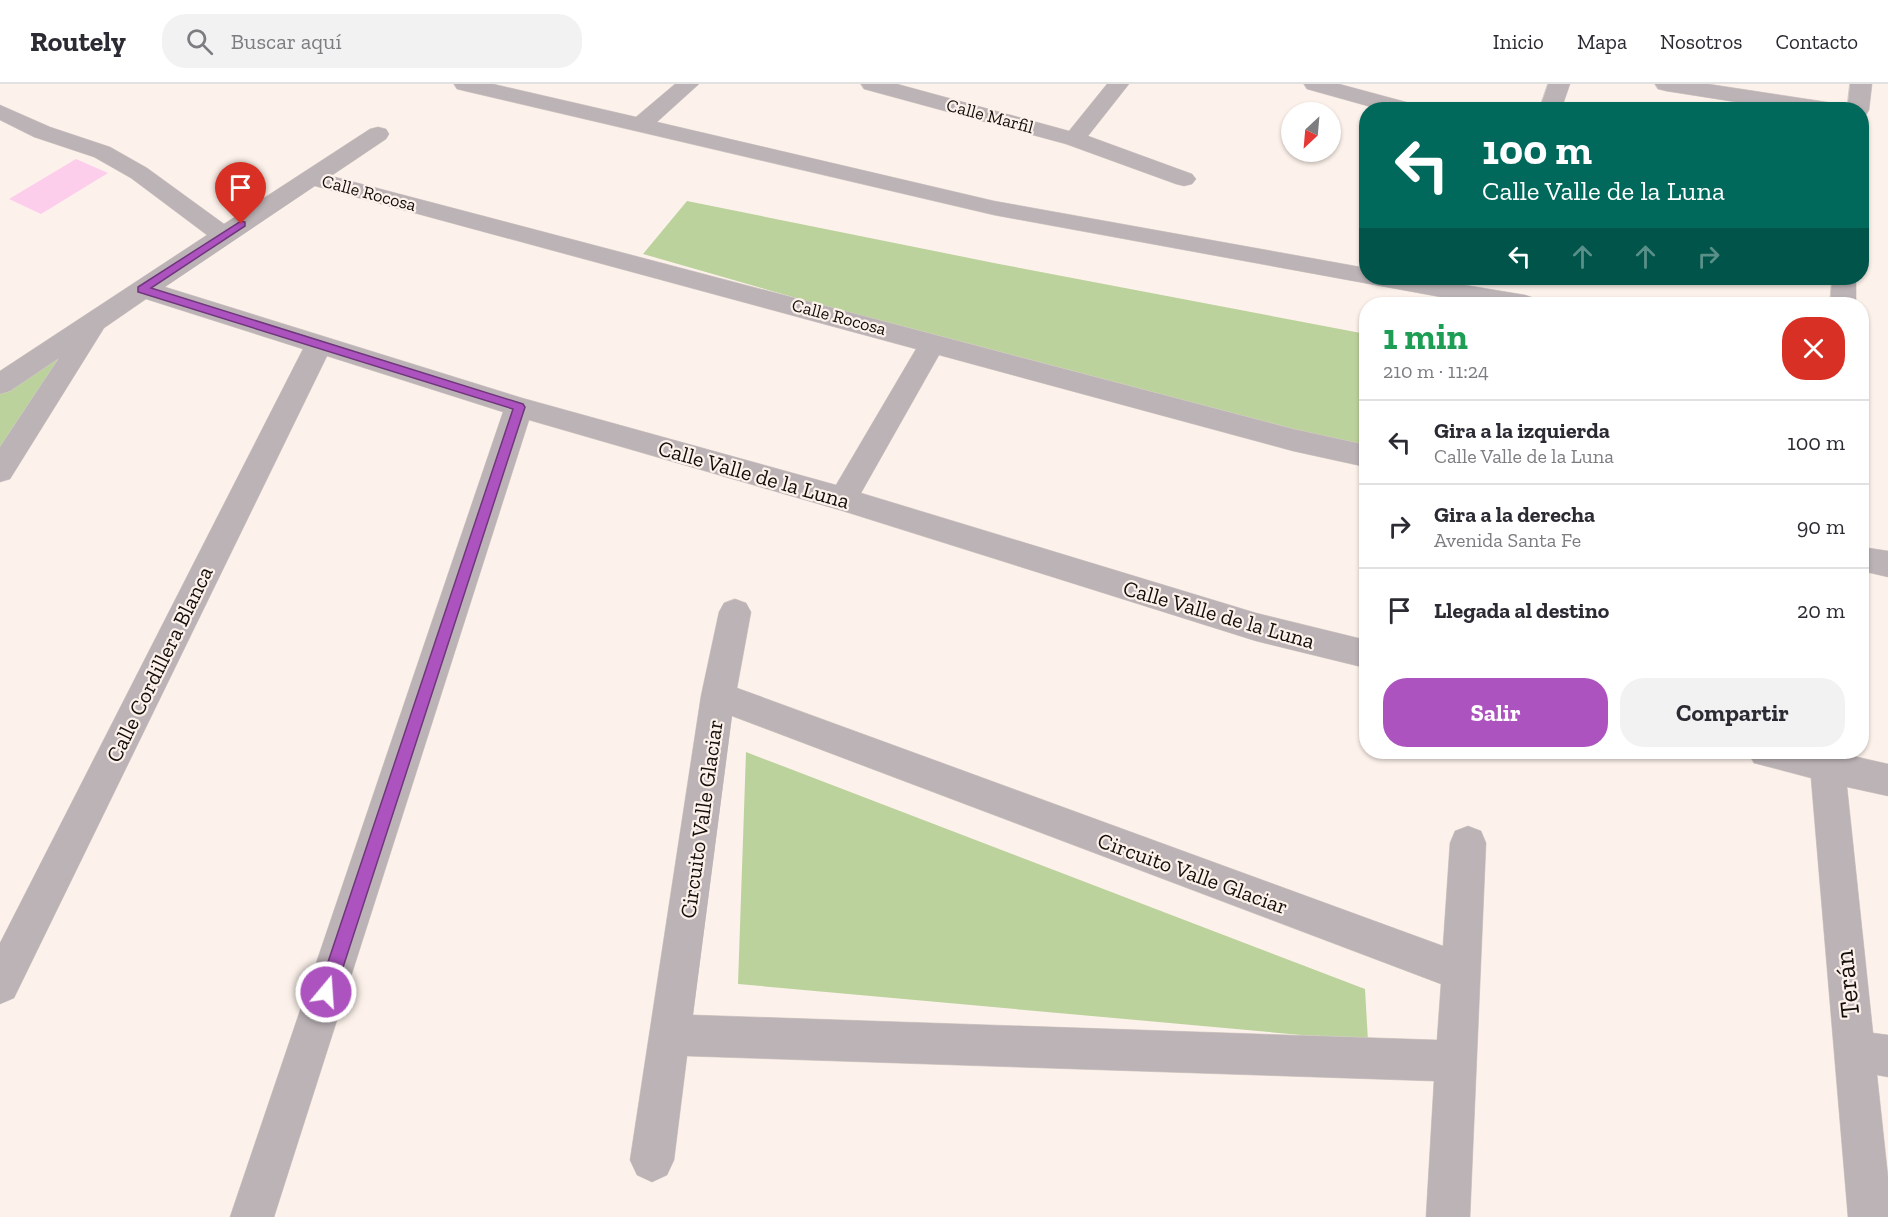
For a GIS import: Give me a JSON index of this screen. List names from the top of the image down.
{
  "streets": {
    "street": [
      "Calle Marfil",
      "Calle Rocosa",
      "Calle Valle de la Luna",
      "Calle Cordillera Blanca",
      "Circuito Valle Glaciar",
      "Terán"
    ]
  },
  "crossings": [
    ["Calle Valle de la Luna", "Calle Cordillera Blanca"]
  ],
  "north": "bottom left",
  "page": {
    "header": "Routely",
    "search": "Buscar aquí",
    "nav": [
      "Inicio",
      "Mapa",
      "Nosotros",
      "Contacto"
    ],
    "turn": ["100 m", "Calle Valle de la Luna"],
    "heading": ["1 min", "210 m · 11:24"],
    "list": [
      {
        "name": "Gira a la izquierda",
        "note": "Calle Valle de la Luna",
        "value": "100 m"
      },
      {
        "name": "Gira a la derecha",
        "note": "Avenida Santa Fe",
        "value": "90 m"
      },
      {
        "name": "Llegada al destino",
        "value": "20 m"
      }
    ],
    "buttons": ["Salir", "Compartir"]
  }
}
